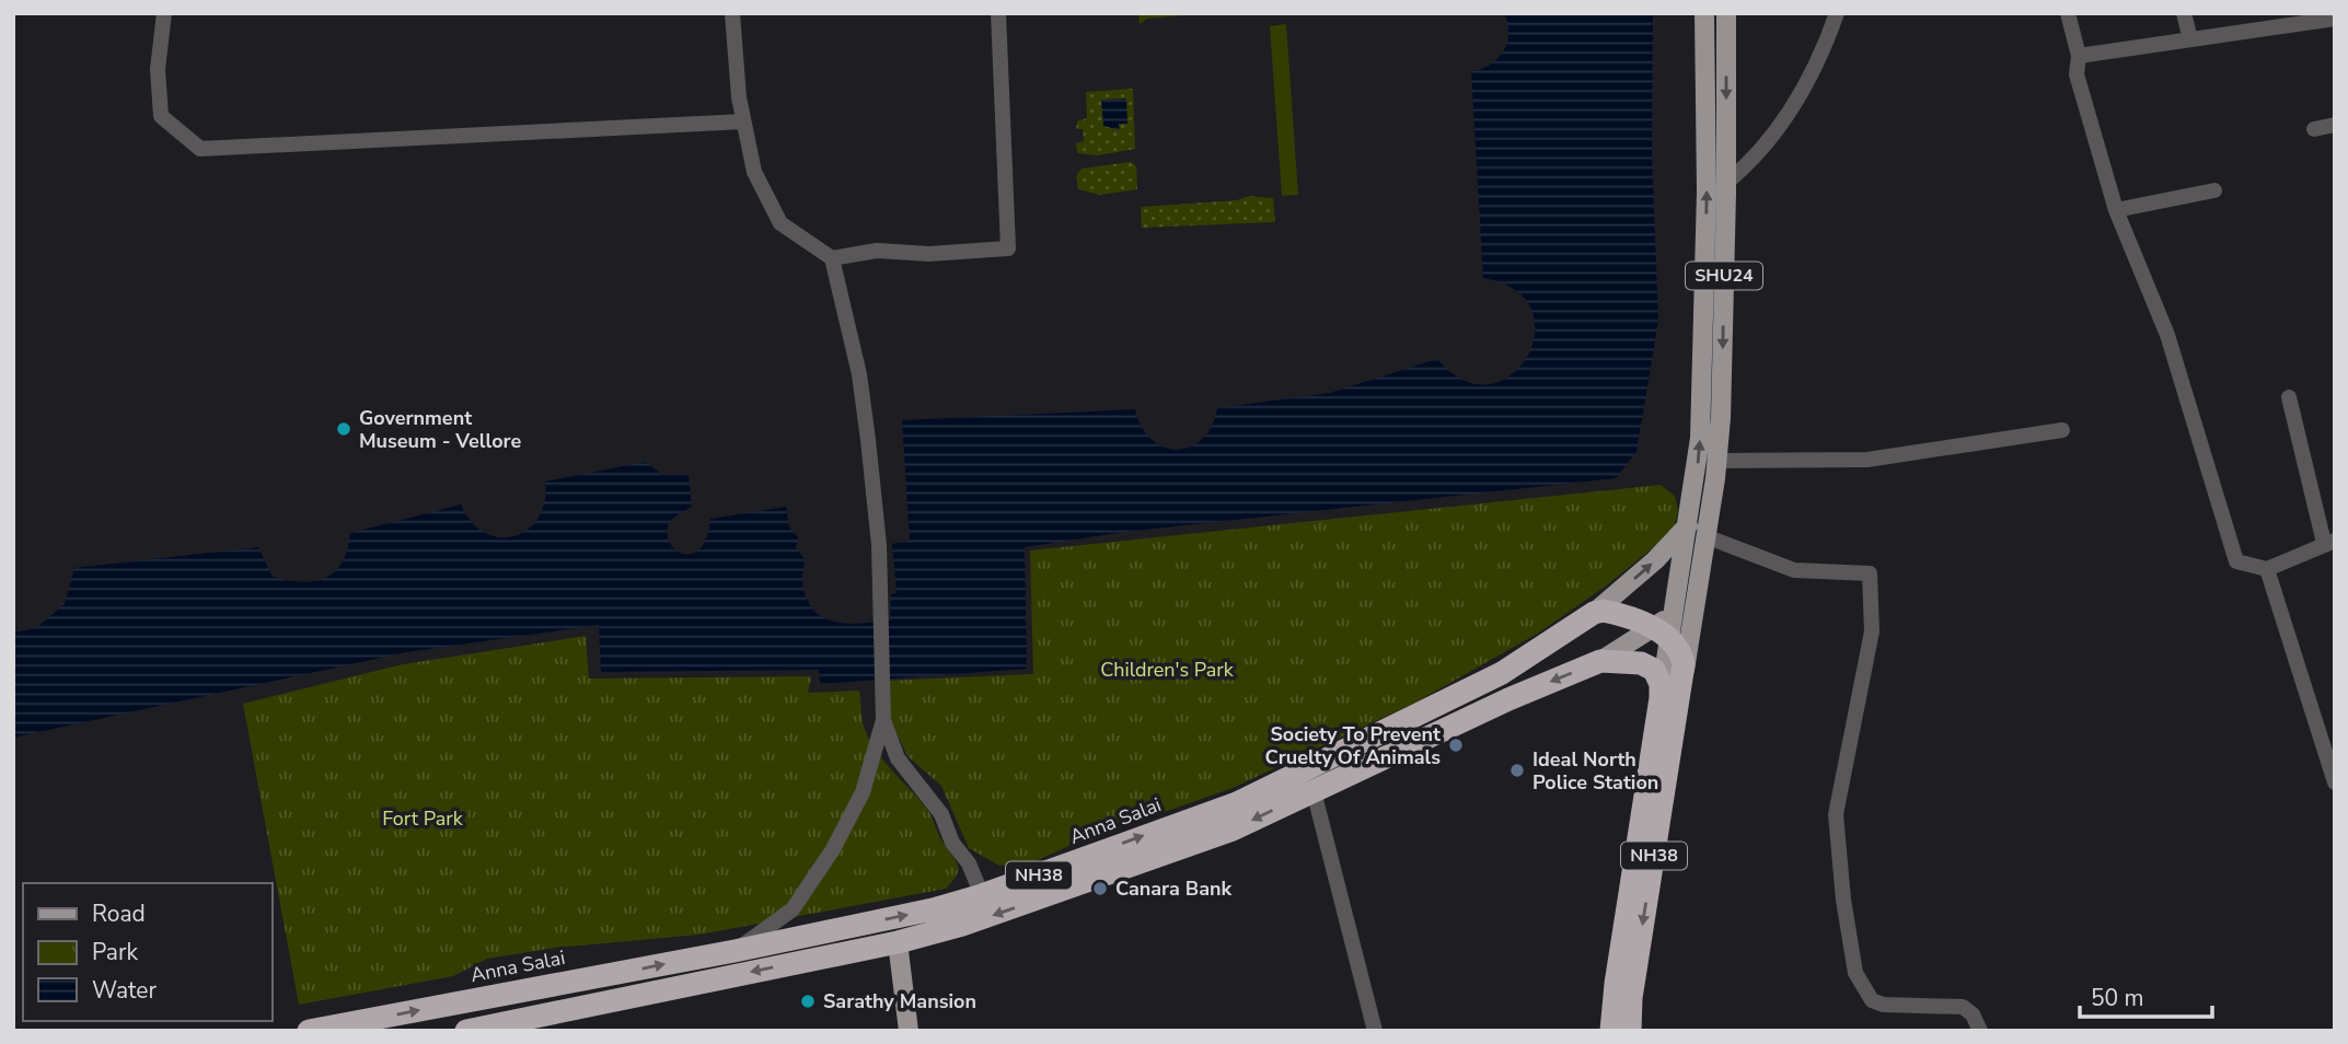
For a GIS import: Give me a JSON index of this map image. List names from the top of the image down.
{
  "streets": {
    "highway": ["Anna Salai", "NH38"],
    "main road": ["SHU24"]
  },
  "crossings": [
    ["SHU24", "NH38"]
  ],
  "parks": ["Children's Park", "Fort Park"],
  "places": [
    "Government Museum - Vellore",
    "Society To Prevent Cruelty Of Animals",
    "Ideal North Police Station",
    "Canara Bank",
    "Sarathy Mansion"
  ],
  "legend": ["Road", "Park", "Water"],
  "scale_bar": "50 m"
}
